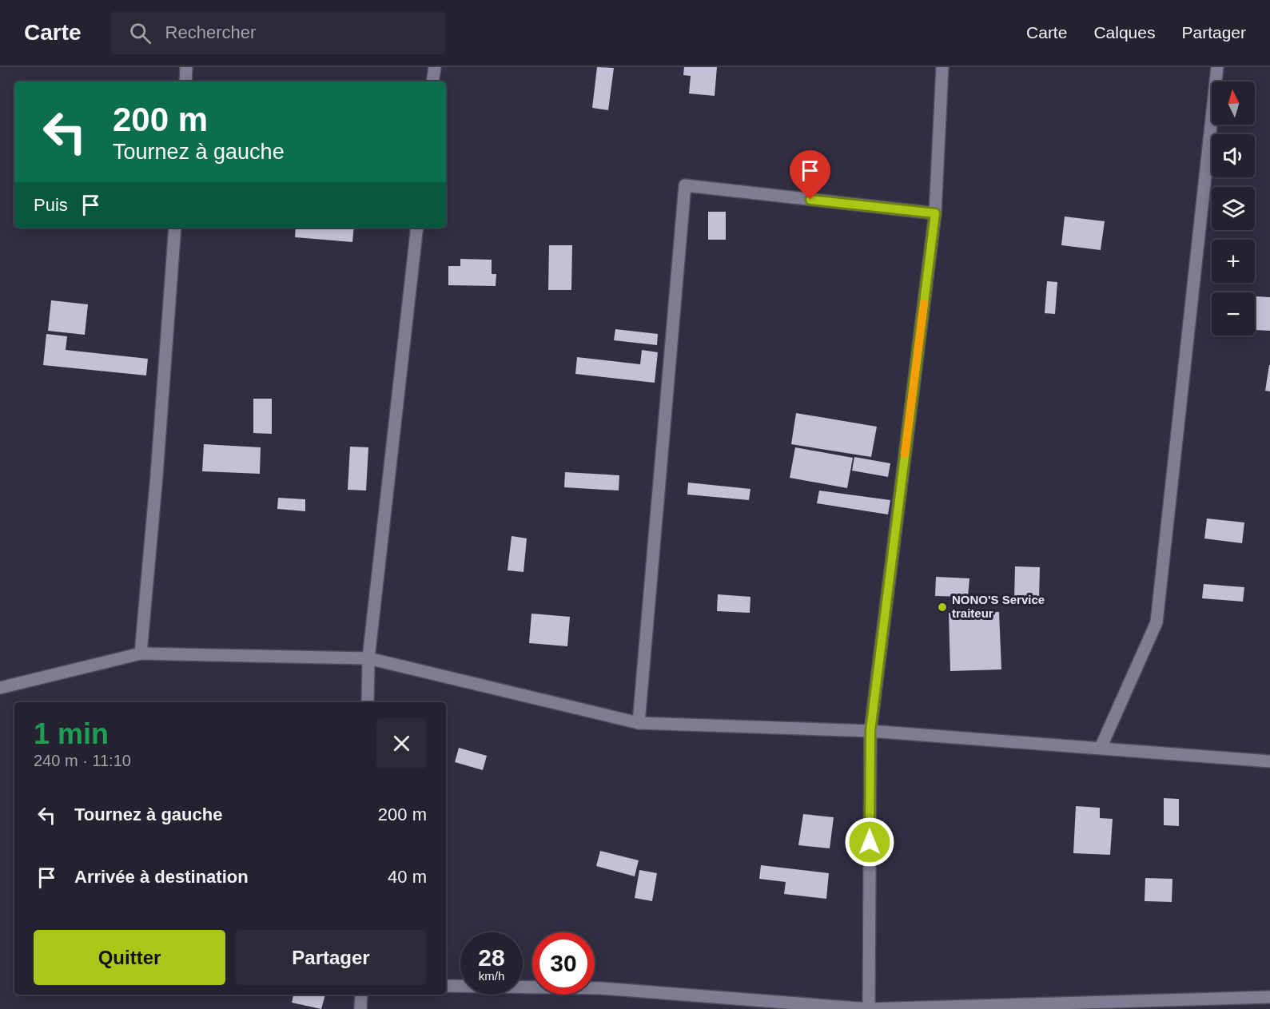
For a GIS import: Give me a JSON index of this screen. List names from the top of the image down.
{
  "places": ["NONO'S Service traiteur"],
  "north": "top",
  "page": {
    "header": "Carte",
    "search": "Rechercher",
    "nav": ["Carte", "Calques", "Partager"],
    "map_buttons": ["+", "−"],
    "turn": ["200 m", "Tournez à gauche"],
    "then": "Puis",
    "heading": ["1 min", "240 m · 11:10"],
    "list": [
      {
        "name": "Tournez à gauche",
        "value": "200 m"
      },
      {
        "name": "Arrivée à destination",
        "value": "40 m"
      }
    ],
    "buttons": ["Quitter", "Partager"],
    "speed": "28 km/h",
    "limit": "30"
  }
}
